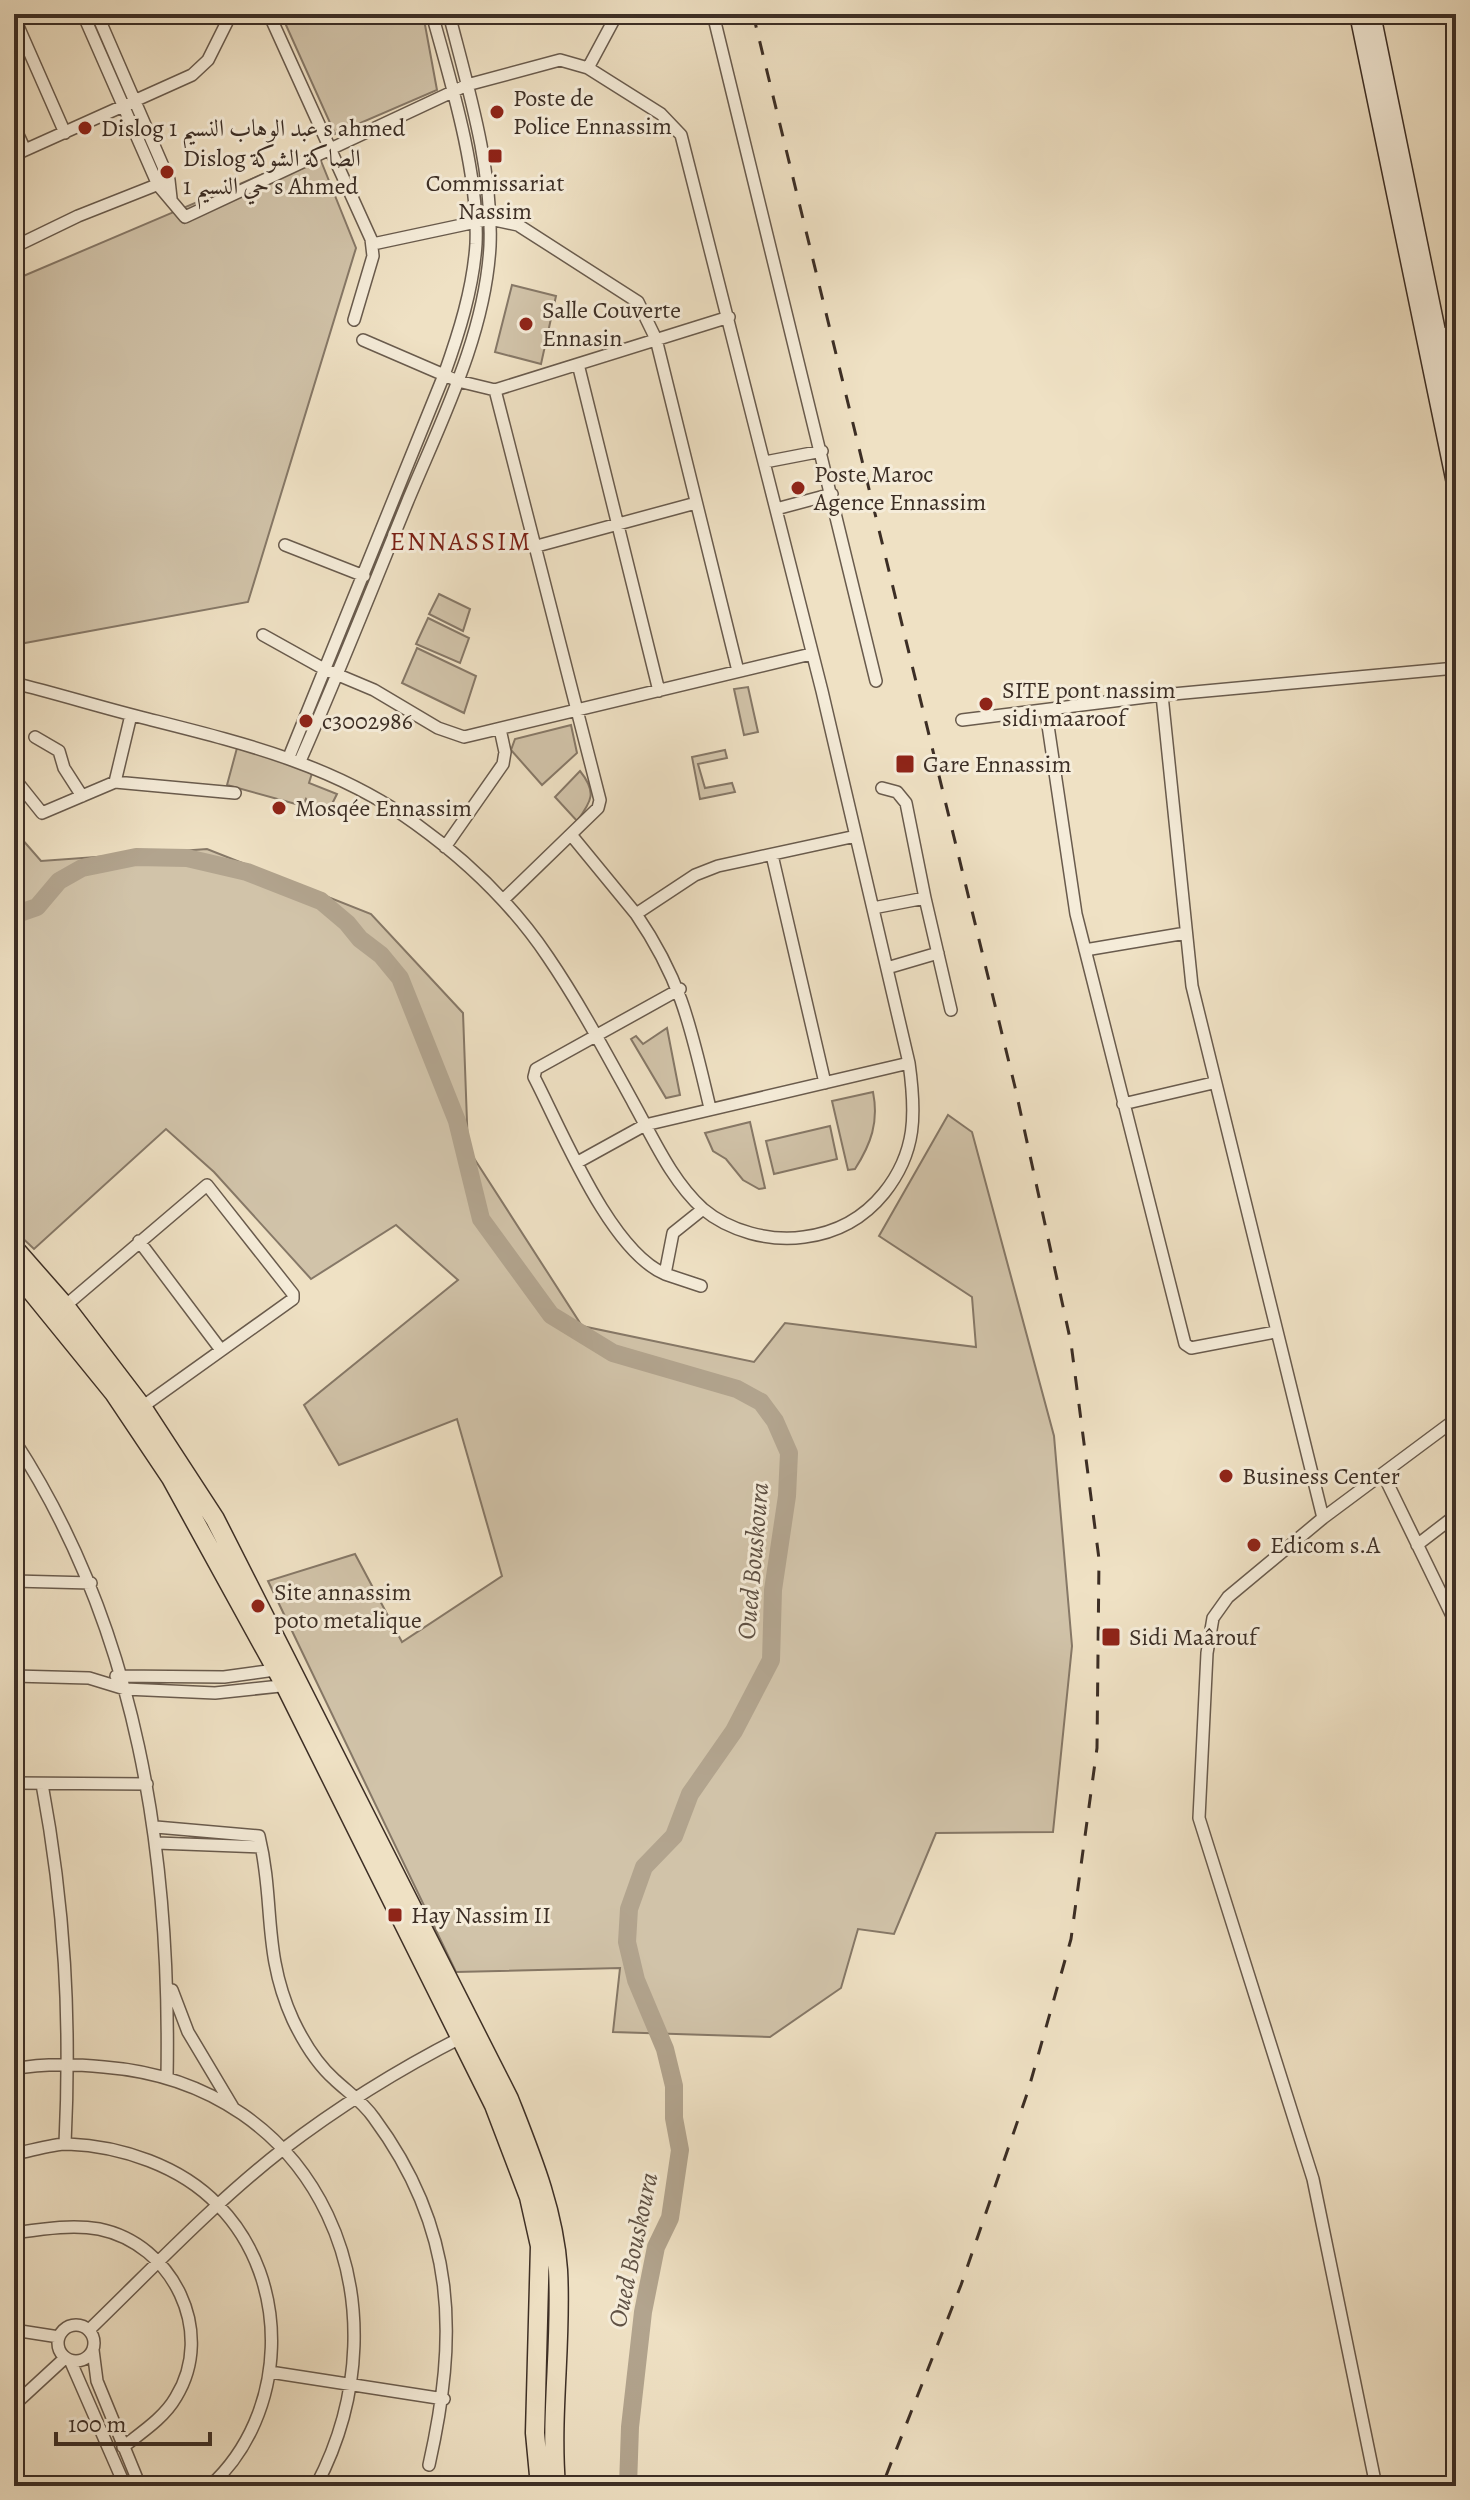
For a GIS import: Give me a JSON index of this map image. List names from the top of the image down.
{
  "districts": ["ENNASSIM"],
  "water": ["Oued Bouskoura"],
  "places": {
    "other": [
      "Poste de Police Ennassim",
      "Dislog عبد الوهاب النسيم 1 s ahmed",
      "Dislog الصاكة الشوكة حي النسيم 1 s Ahmed",
      "Salle Couverte Ennasin",
      "Poste Maroc Agence Ennassim",
      "SITE pont nassim sidi maaroof",
      "c3002986",
      "Mosqée Ennassim",
      "Business Center",
      "Edicom s.A",
      "Site annassim poto metalique"
    ],
    "transit": [
      "Commissariat Nassim",
      "Gare Ennassim",
      "Sidi Maârouf",
      "Hay Nassim II"
    ]
  },
  "scale_bar": "100 m"
}
